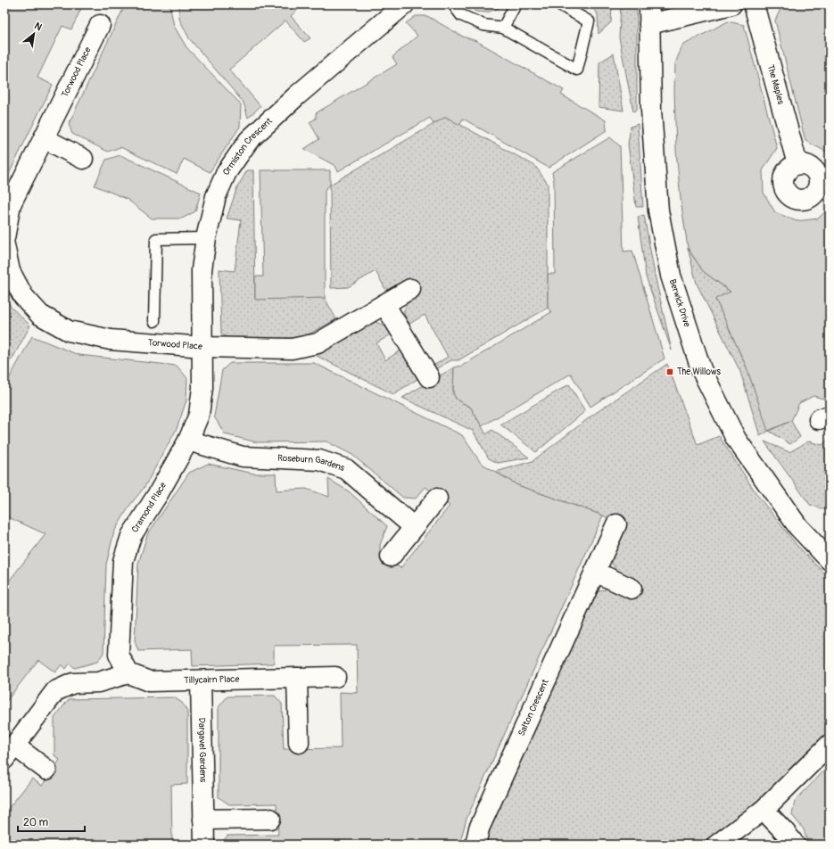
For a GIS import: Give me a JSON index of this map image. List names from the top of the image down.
{
  "streets": {
    "street": [
      "Torwood Place",
      "The Maples",
      "Ormiston Crescent",
      "Berwick Drive",
      "Roseburn Gardens",
      "Cramond Place",
      "Tillycairn Place",
      "Salton Crescent",
      "Dargavel Gardens"
    ]
  },
  "crossings": [
    ["Torwood Place", "Ormiston Crescent"],
    ["Torwood Place", "Cramond Place"],
    ["Ormiston Crescent", "Cramond Place"],
    ["Roseburn Gardens", "Cramond Place"],
    ["Cramond Place", "Tillycairn Place"],
    ["Tillycairn Place", "Dargavel Gardens"]
  ],
  "places": {
    "transit": ["The Willows"]
  },
  "scale_bar": "20 m",
  "north": "top right"
}
